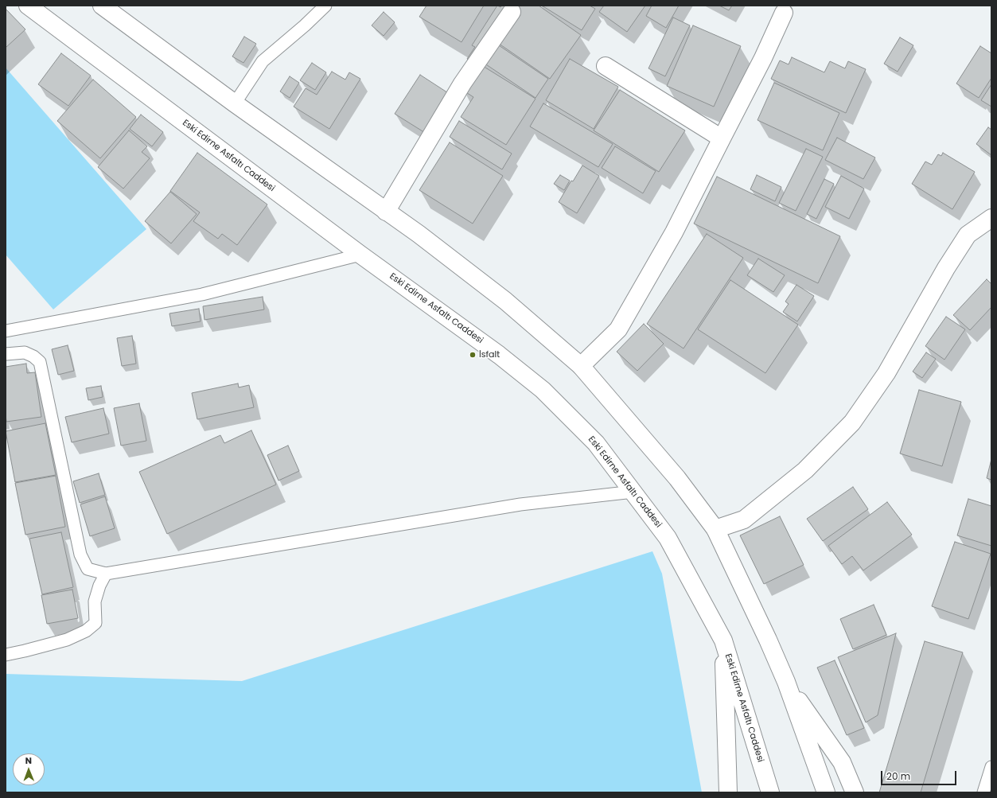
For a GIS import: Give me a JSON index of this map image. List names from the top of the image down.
{
  "streets": {
    "main road": ["Eski Edirne Asfaltı Caddesi"]
  },
  "places": ["İsfalt"],
  "scale_bar": "20 m",
  "north": "top"
}
